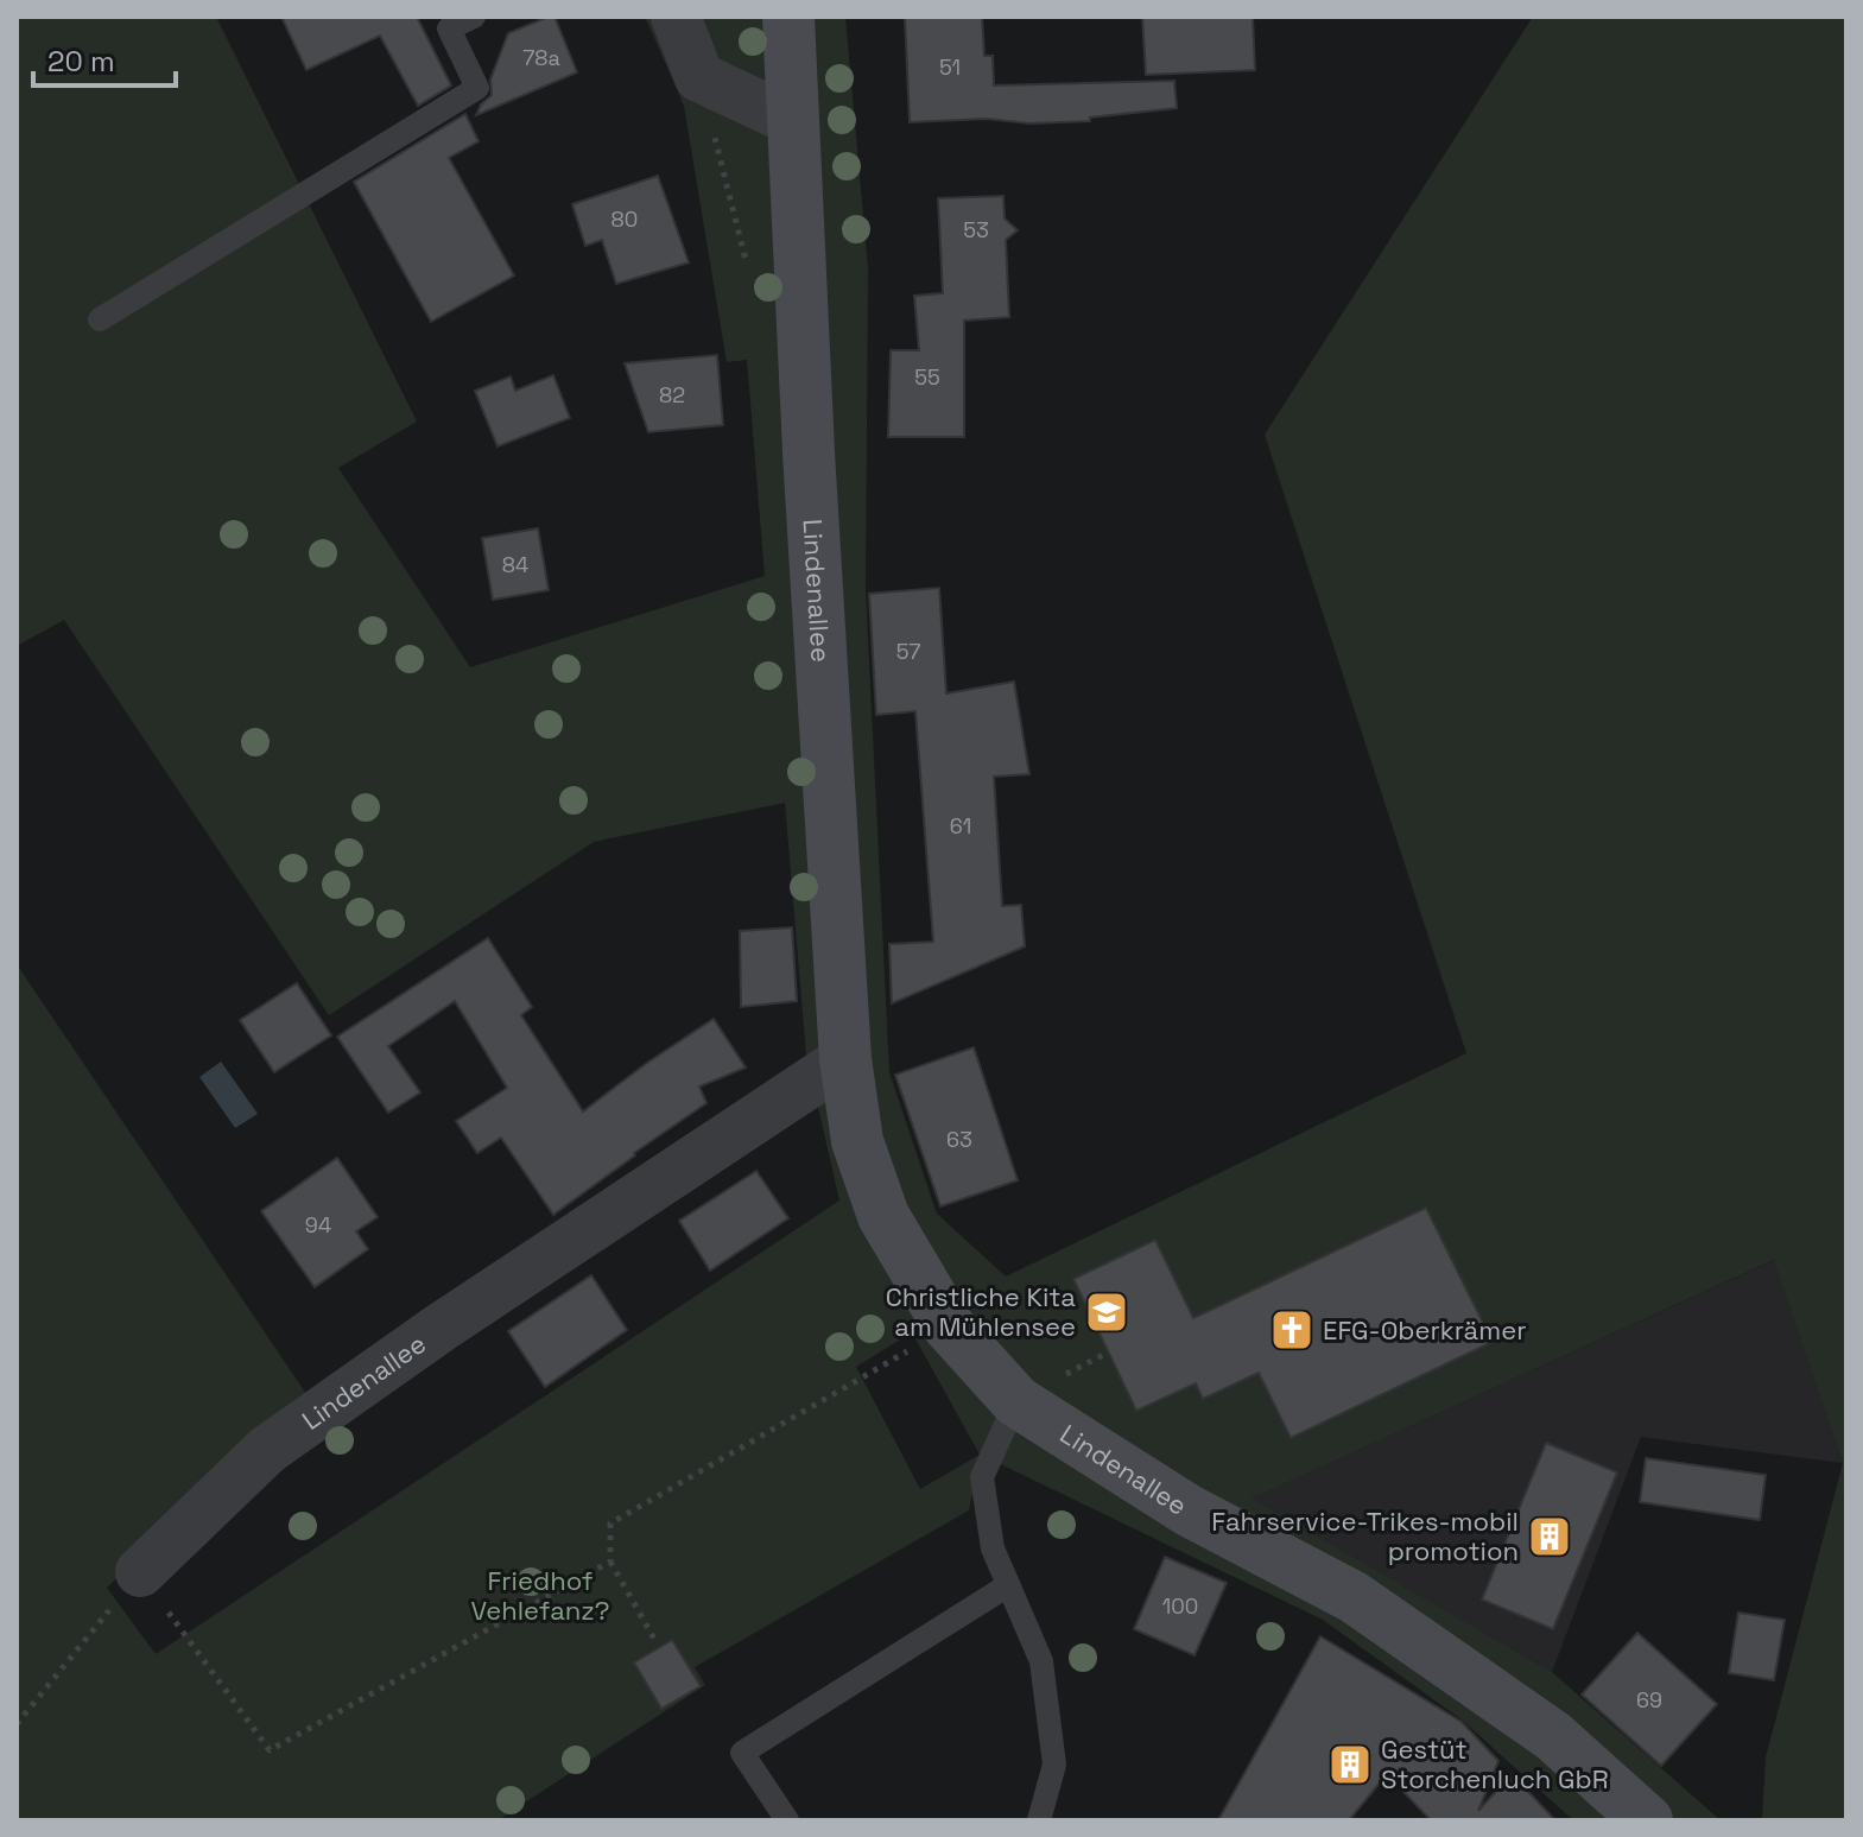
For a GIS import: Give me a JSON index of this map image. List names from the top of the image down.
{
  "streets": {
    "main road": ["Lindenallee"]
  },
  "parks": ["Friedhof Vehlefanz?"],
  "places": {
    "school or university": ["Christliche Kita am Mühlensee"],
    "church": ["EFG-Oberkrämer"],
    "building": ["Fahrservice-Trikes-mobil promotion", "Gestüt Storchenluch GbR"]
  },
  "house_numbers": [
    "78a",
    "51",
    "80",
    "53",
    "55",
    "82",
    "84",
    "57",
    "61",
    "63",
    "94",
    "100",
    "69"
  ],
  "scale_bar": "20 m"
}
